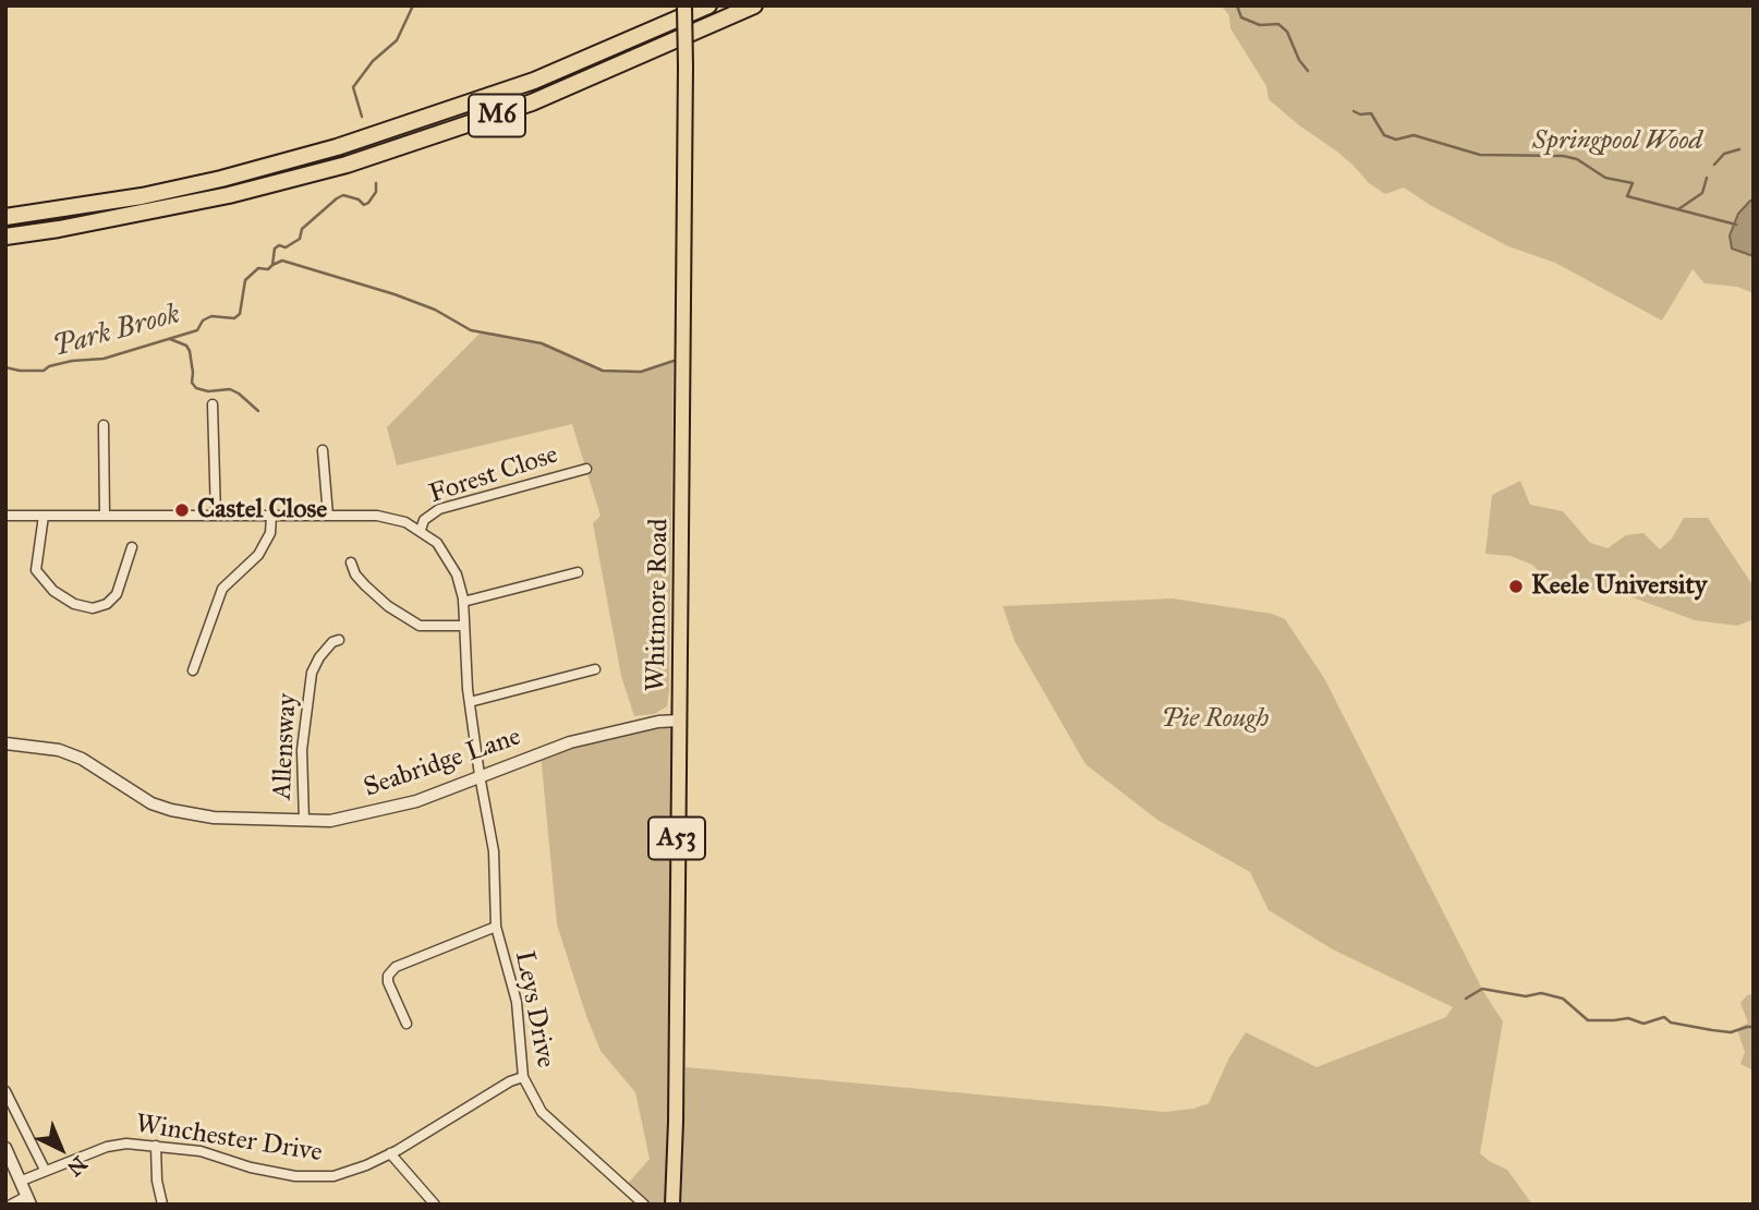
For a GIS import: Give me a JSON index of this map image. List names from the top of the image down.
{
  "streets": {
    "highway": ["M6", "Whitmore Road", "A53"],
    "street": [
      "Forest Close",
      "Allensway",
      "Seabridge Lane",
      "Leys Drive",
      "Winchester Drive"
    ]
  },
  "crossings": [
    ["Forest Close", "Leys Drive"],
    ["Whitmore Road", "Seabridge Lane"],
    ["Allensway", "Seabridge Lane"],
    ["Seabridge Lane", "Leys Drive"],
    ["Leys Drive", "Winchester Drive"]
  ],
  "water": ["Park Brook"],
  "parks": ["Springpool Wood", "Pie Rough"],
  "places": ["Castel Close", "Keele University"],
  "north": "bottom right"
}
